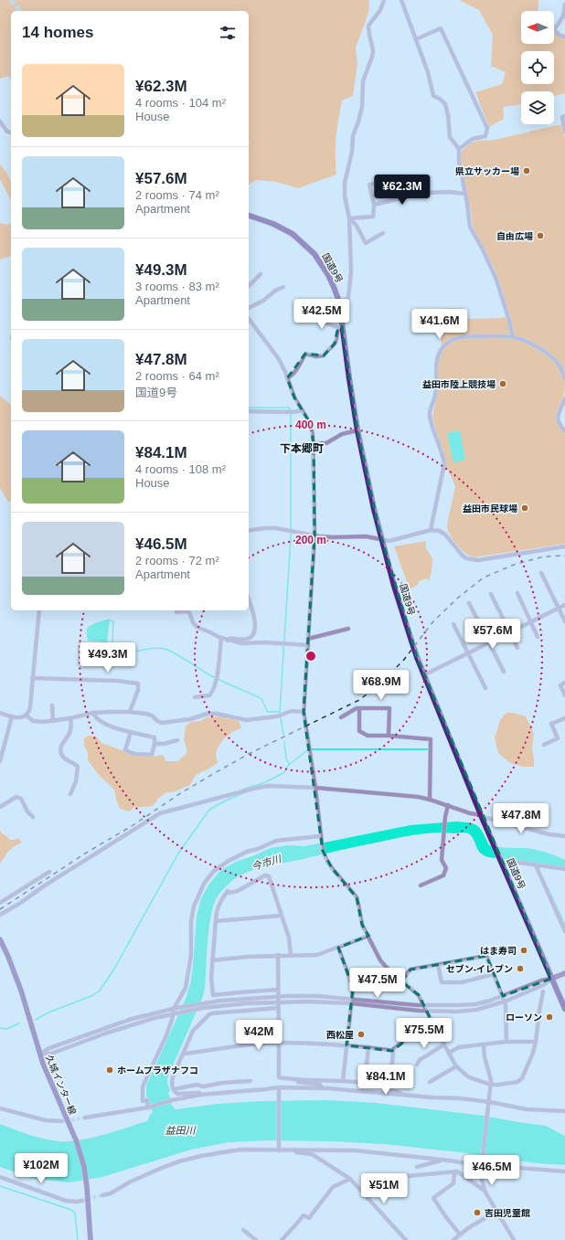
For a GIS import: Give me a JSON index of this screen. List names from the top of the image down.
{
  "streets": {
    "highway": ["国道9号"],
    "main road": ["久城インター線"]
  },
  "districts": ["下本郷町"],
  "water": ["今市川", "益田川"],
  "places": [
    "県立サッカー場",
    "自由広場",
    "益田市陸上競技場",
    "益田市民球場",
    "はま寿司",
    "セブン-イレブン",
    "ローソン",
    "西松屋",
    "ホームプラザナフコ",
    "吉田児童館"
  ],
  "north": "left",
  "page": {
    "heading": "14 homes",
    "list": [
      {
        "name": "¥62.3M",
        "note": "4 rooms · 104 m² · House"
      },
      {
        "name": "¥57.6M",
        "note": "2 rooms · 74 m² · Apartment"
      },
      {
        "name": "¥49.3M",
        "note": "3 rooms · 83 m² · Apartment"
      },
      {
        "name": "¥47.8M",
        "note": "2 rooms · 64 m² · 国道9号"
      },
      {
        "name": "¥84.1M",
        "note": "4 rooms · 108 m² · House"
      },
      {
        "name": "¥46.5M",
        "note": "2 rooms · 72 m² · Apartment"
      }
    ],
    "price": [
      "¥62.3M",
      "¥42.5M",
      "¥41.6M",
      "¥57.6M",
      "¥49.3M",
      "¥68.9M",
      "¥47.8M",
      "¥47.5M",
      "¥75.5M",
      "¥42M",
      "¥84.1M",
      "¥102M",
      "¥46.5M",
      "¥51M"
    ]
  },
  "rings": ["400 m", "200 m"]
}
